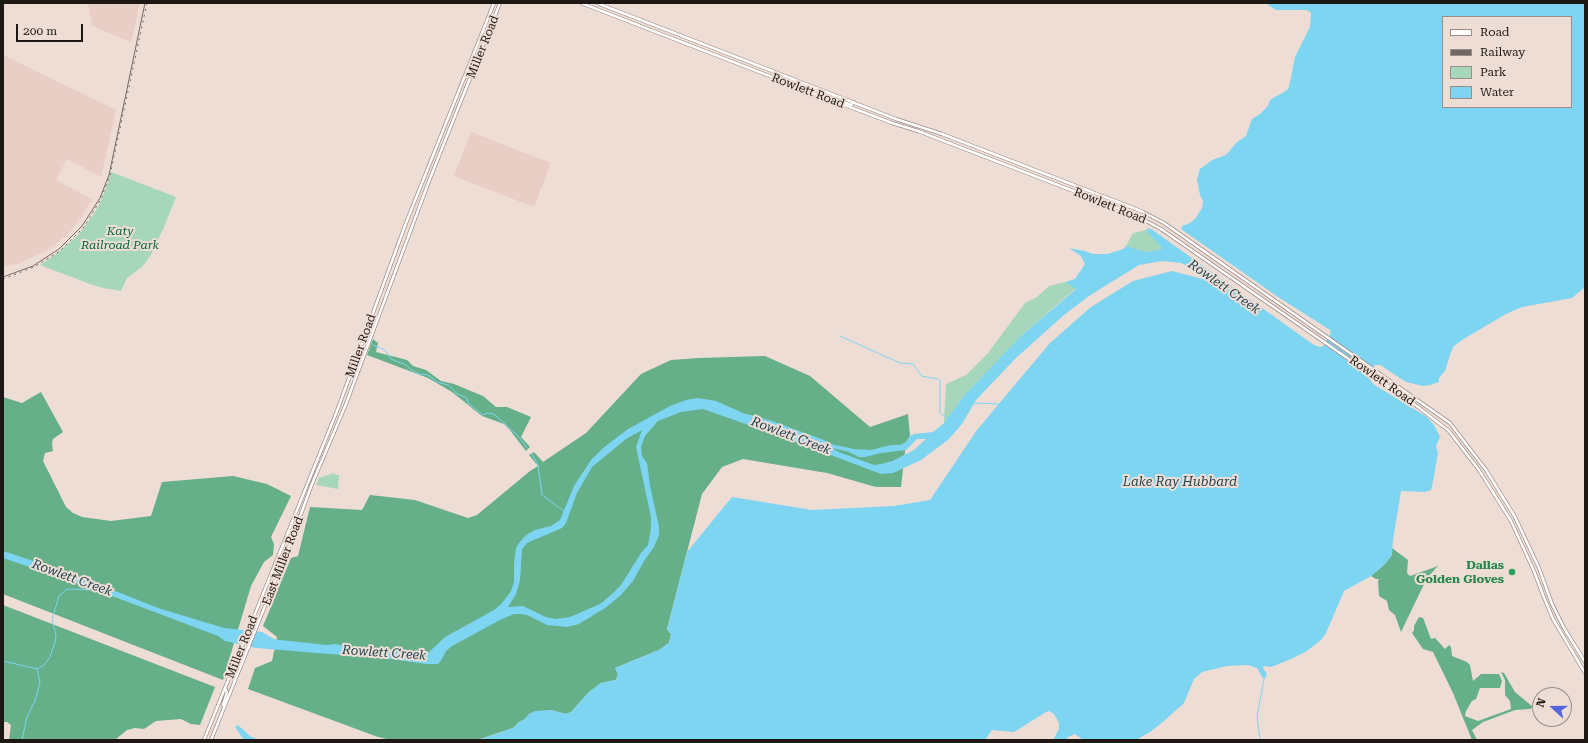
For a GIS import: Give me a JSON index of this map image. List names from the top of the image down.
{
  "streets": {
    "main road": ["Miller Road", "Rowlett Road", "East Miller Road"]
  },
  "crossings": [
    ["Miller Road", "East Miller Road"]
  ],
  "water": ["Rowlett Creek", "Lake Ray Hubbard"],
  "parks": ["Katy Railroad Park"],
  "places": ["Dallas Golden Gloves"],
  "legend": [
    "Road",
    "Railway",
    "Park",
    "Water"
  ],
  "scale_bar": "200 m",
  "north": "left"
}
